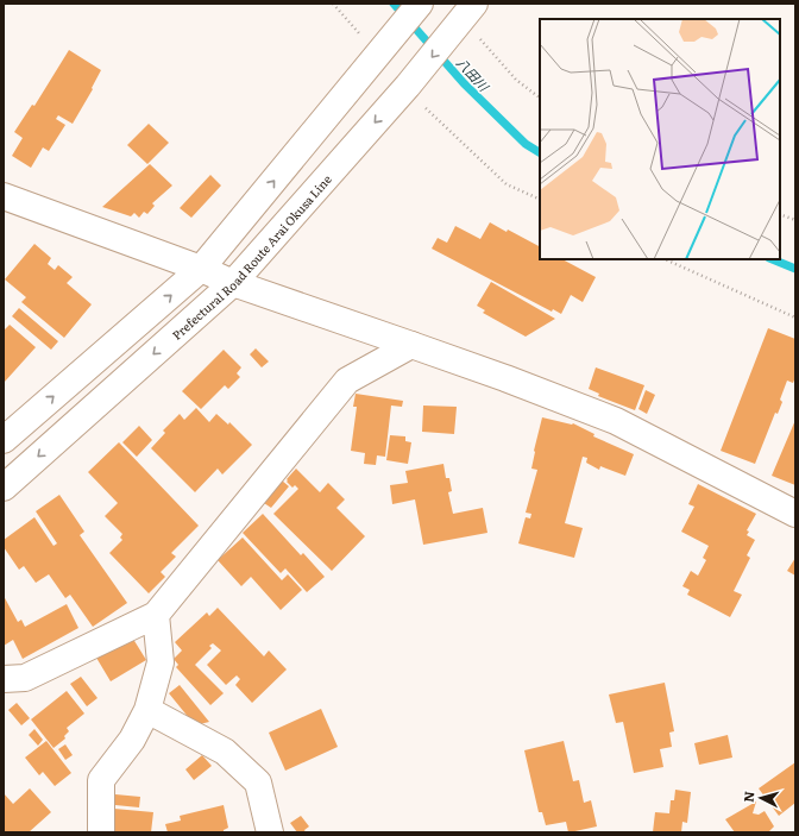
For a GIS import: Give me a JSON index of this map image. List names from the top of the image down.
{
  "streets": {
    "street": ["Prefectural Road Route Arai Okusa Line"]
  },
  "water": ["八田川"],
  "north": "left"
}
